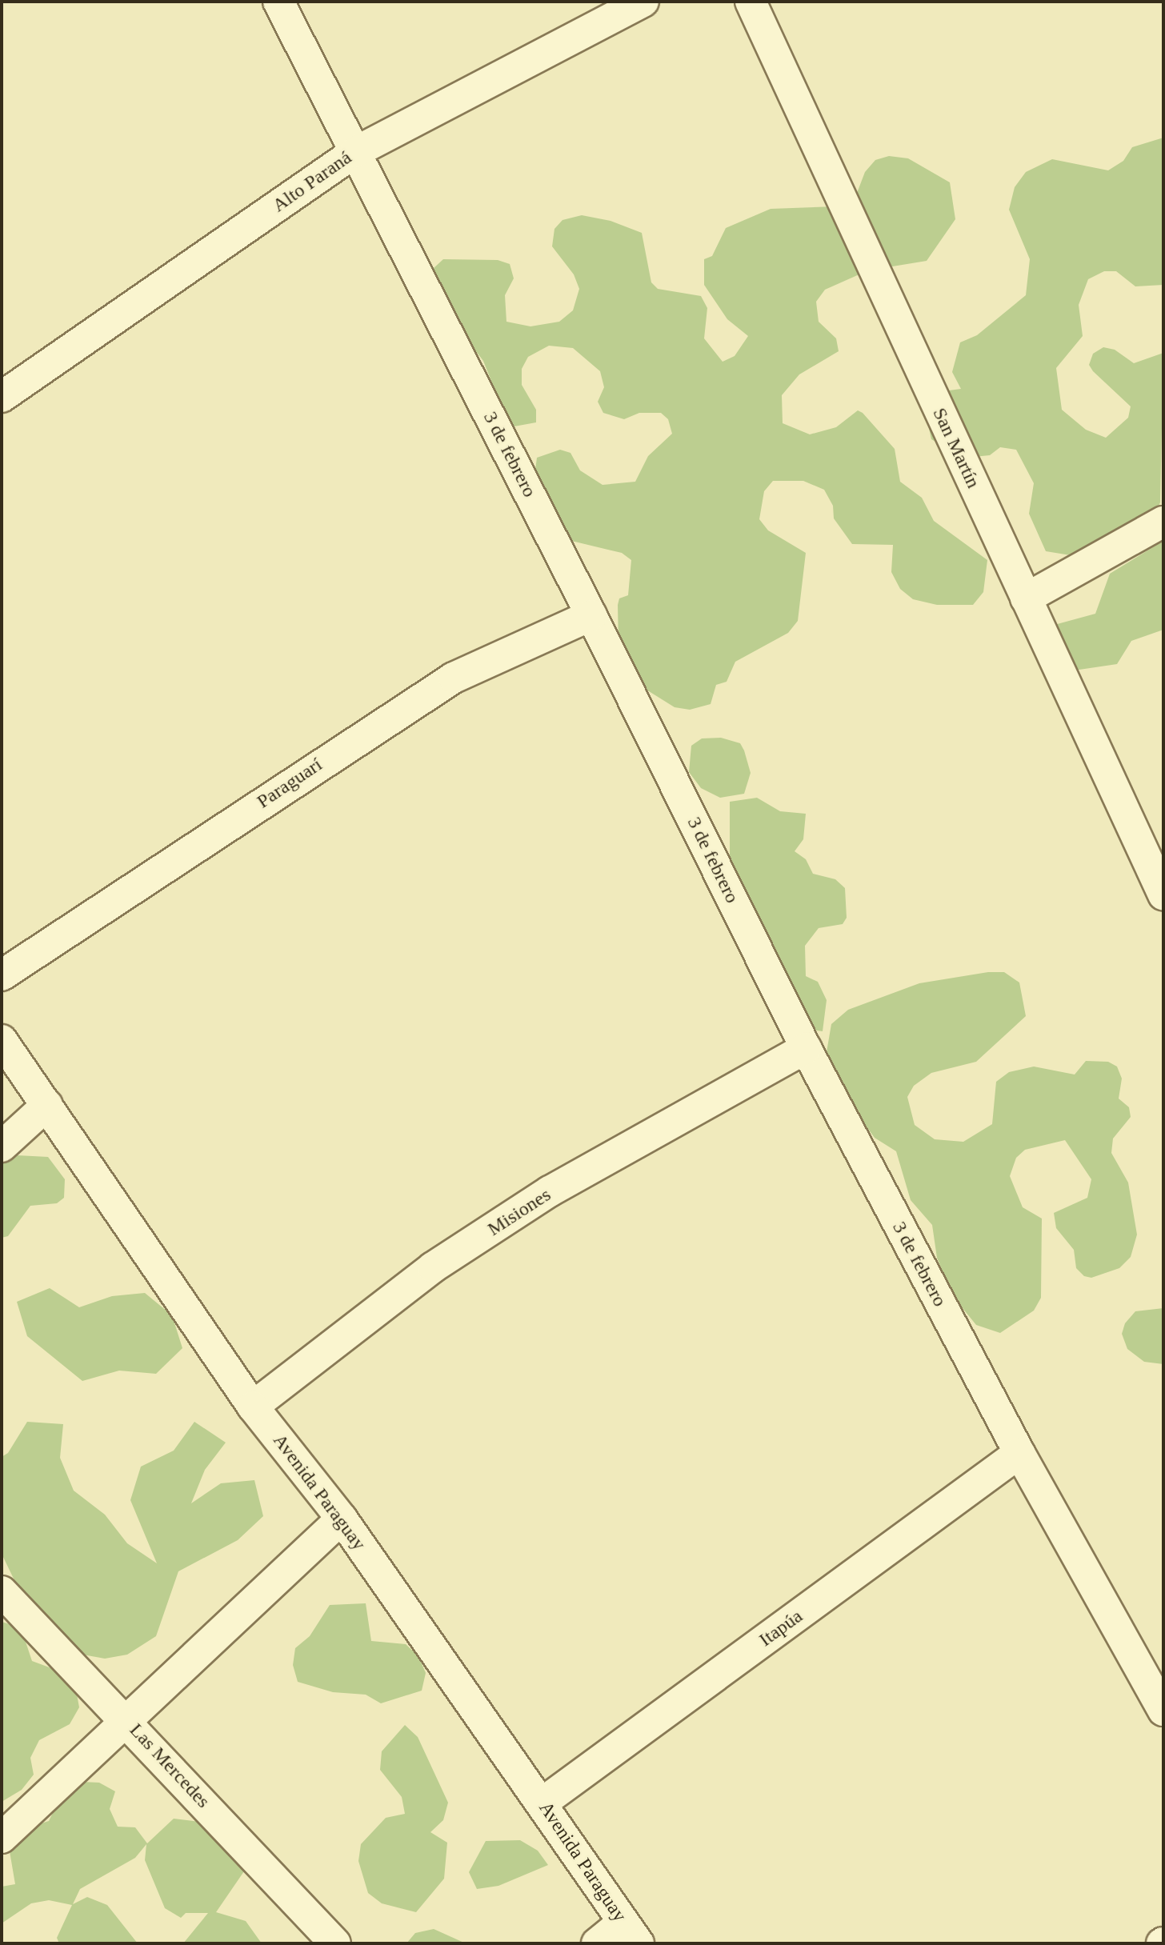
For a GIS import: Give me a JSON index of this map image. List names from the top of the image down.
{
  "streets": {
    "street": [
      "Alto Paraná",
      "San Martín",
      "3 de febrero",
      "Paraguarí",
      "Misiones",
      "Avenida Paraguay",
      "Itapúa",
      "Las Mercedes"
    ]
  },
  "crossings": [
    ["Alto Paraná", "3 de febrero"],
    ["3 de febrero", "Paraguarí"],
    ["3 de febrero", "Misiones"],
    ["3 de febrero", "Itapúa"],
    ["Misiones", "Avenida Paraguay"],
    ["Avenida Paraguay", "Itapúa"]
  ]
}
